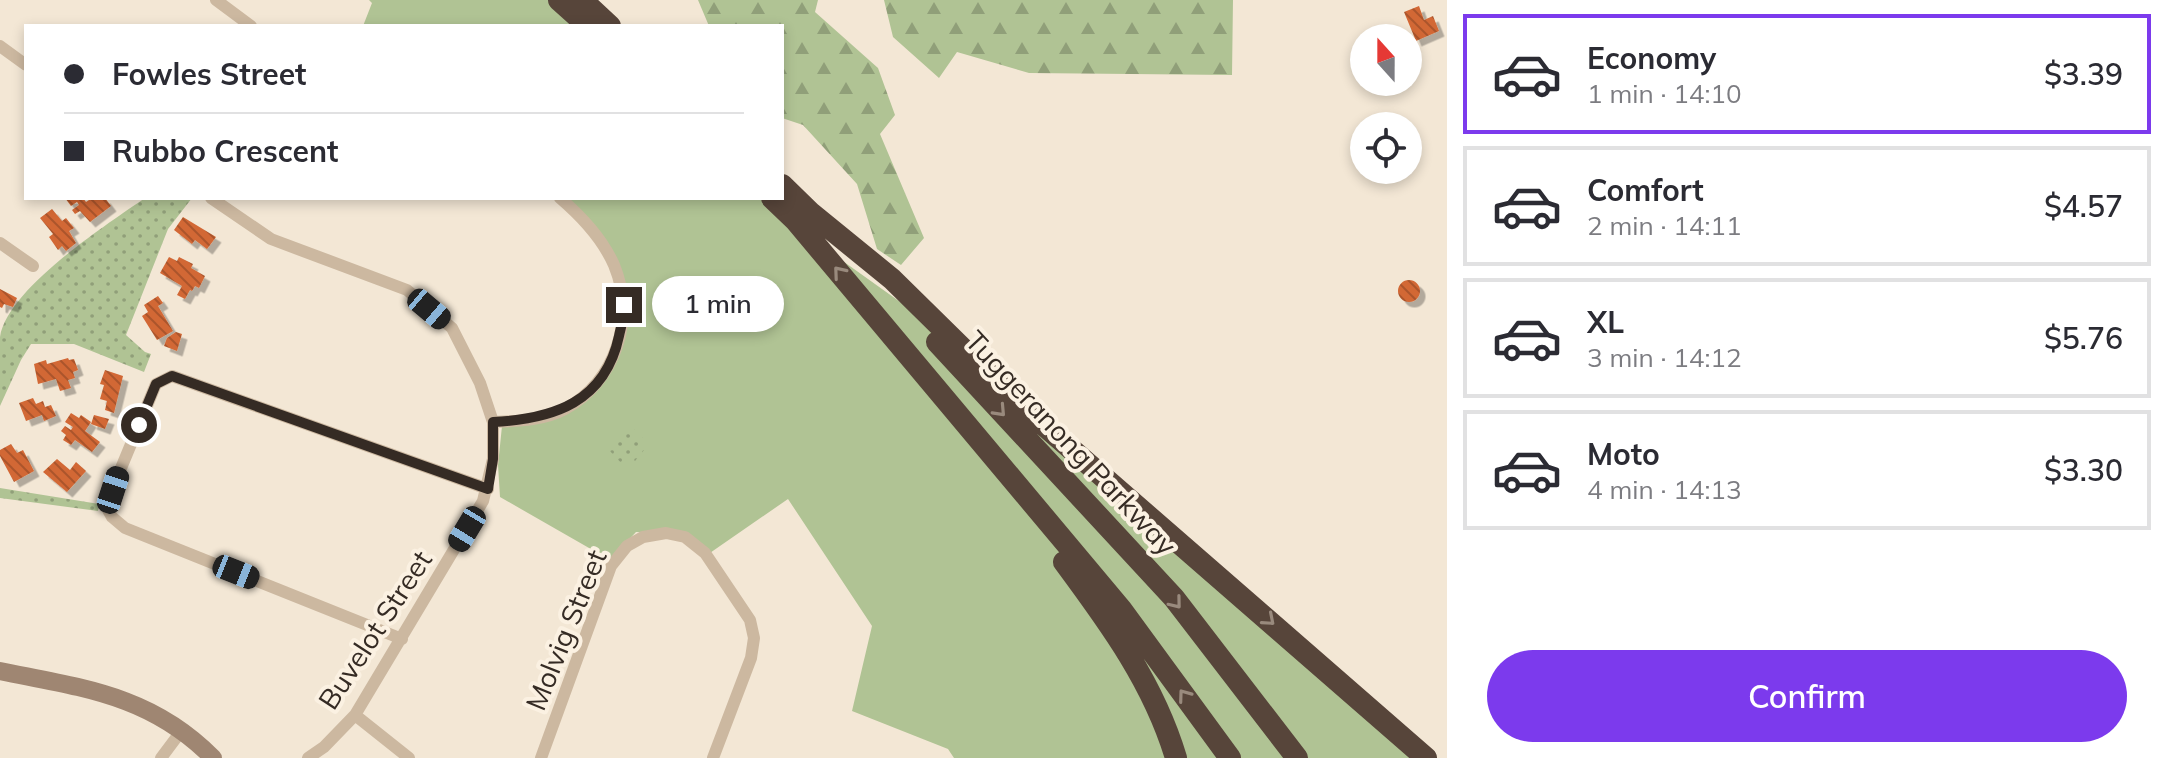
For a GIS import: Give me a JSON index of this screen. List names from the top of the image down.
{
  "streets": {
    "highway": ["Tuggeranong Parkway"],
    "street": ["Buvelot Street", "Molvig Street"]
  },
  "north": "top",
  "page": {
    "list": [
      {
        "name": "Economy",
        "note": "1 min · 14:10",
        "value": "$3.39"
      },
      {
        "name": "Comfort",
        "note": "2 min · 14:11",
        "value": "$4.57"
      },
      {
        "name": "XL",
        "note": "3 min · 14:12",
        "value": "$5.76"
      },
      {
        "name": "Moto",
        "note": "4 min · 14:13",
        "value": "$3.30"
      }
    ],
    "banner": ["Fowles Street", "Rubbo Crescent"],
    "bubble": "1 min",
    "buttons": "Confirm"
  }
}
